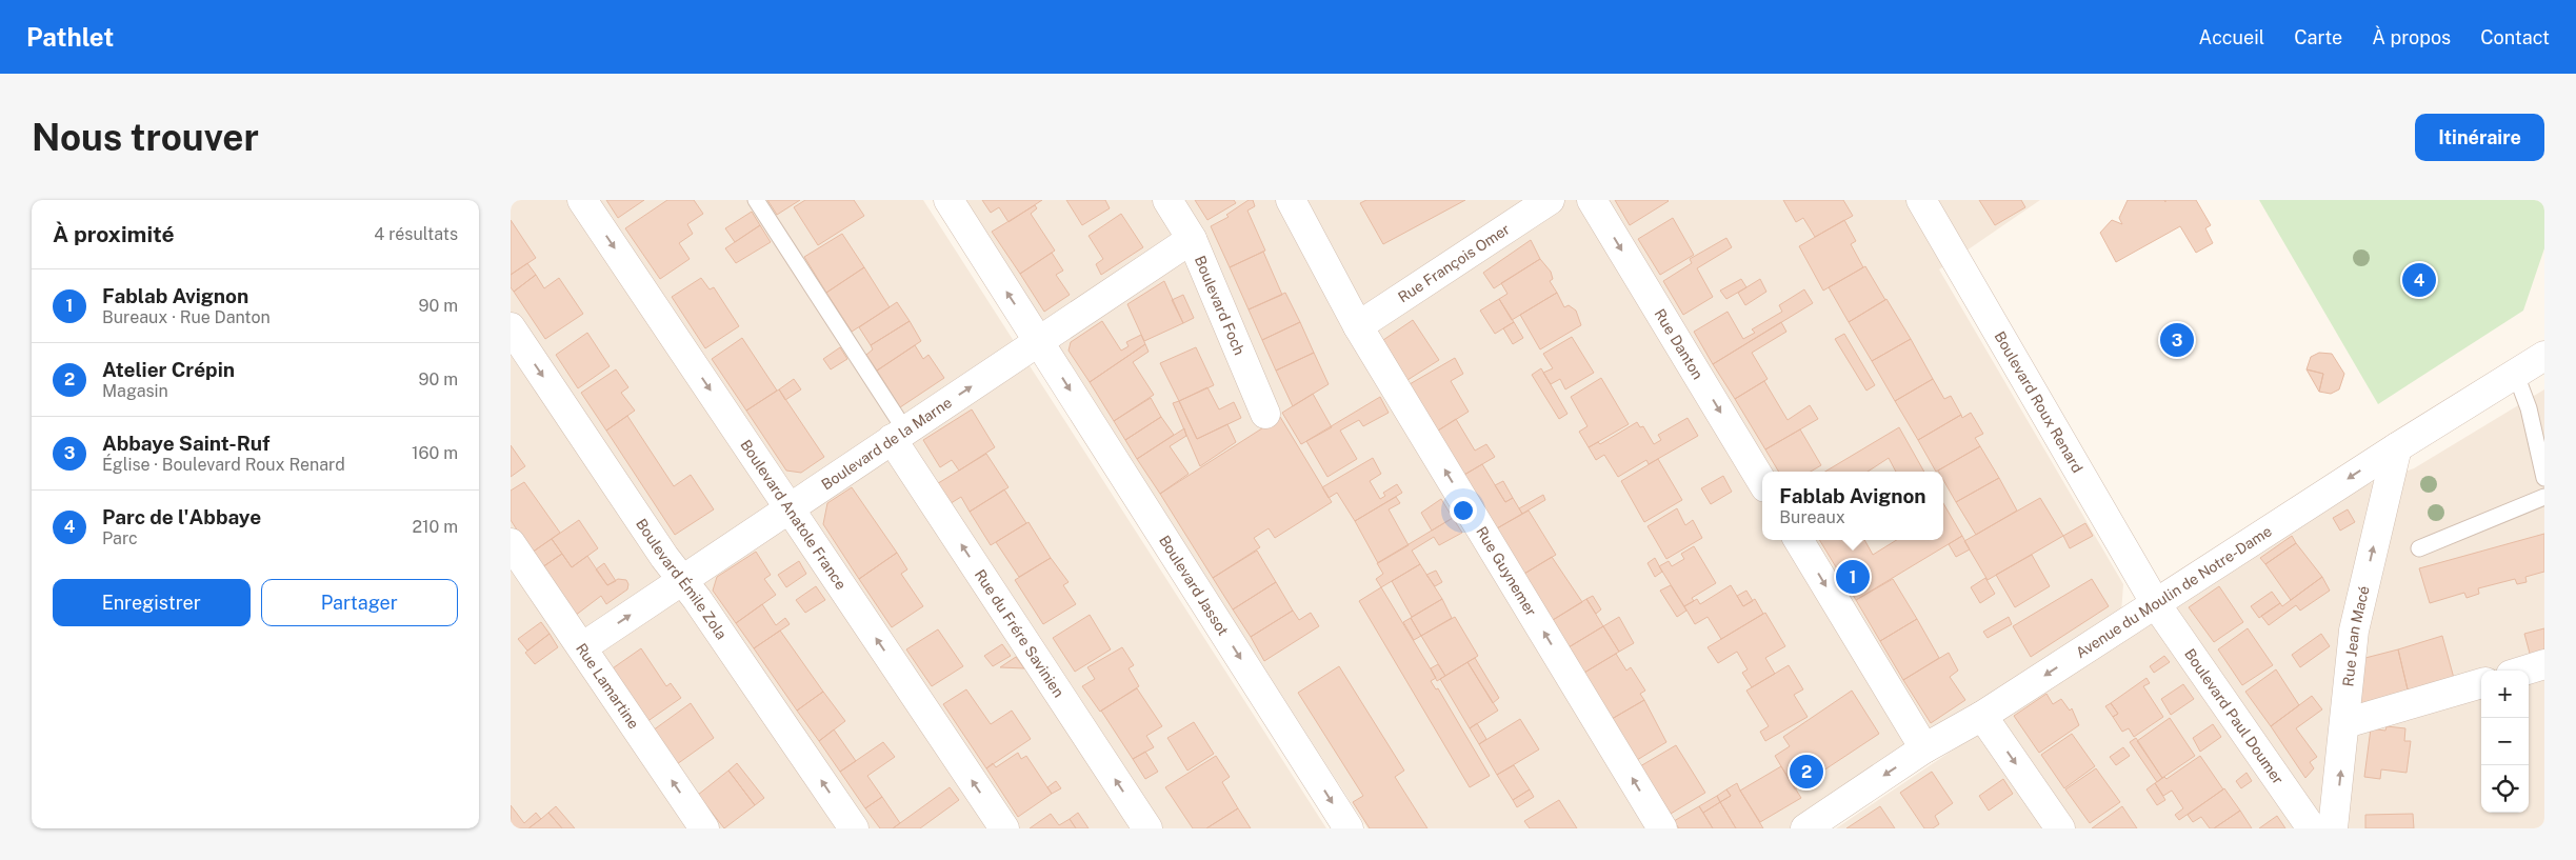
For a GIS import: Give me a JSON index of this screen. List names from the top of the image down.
{
  "streets": {
    "street": [
      "Rue François Omer",
      "Boulevard Foch",
      "Rue Danton",
      "Boulevard Roux Renard",
      "Boulevard de la Marne",
      "Boulevard Anatole France",
      "Rue Guynemer",
      "Boulevard Émile Zola",
      "Boulevard Jassot",
      "Avenue du Moulin de Notre-Dame",
      "Rue du Frére Savinien",
      "Rue Jean Macé",
      "Rue Lamartine",
      "Boulevard Paul Doumer"
    ]
  },
  "crossings": [
    ["Rue François Omer", "Rue Guynemer"],
    ["Boulevard Foch", "Boulevard de la Marne"],
    ["Boulevard Roux Renard", "Avenue du Moulin de Notre-Dame"],
    ["Boulevard Roux Renard", "Boulevard Paul Doumer"],
    ["Boulevard de la Marne", "Boulevard Anatole France"],
    ["Boulevard de la Marne", "Boulevard Émile Zola"],
    ["Boulevard de la Marne", "Boulevard Jassot"],
    ["Boulevard de la Marne", "Rue du Frére Savinien"],
    ["Boulevard de la Marne", "Rue Lamartine"],
    ["Avenue du Moulin de Notre-Dame", "Rue Jean Macé"],
    ["Avenue du Moulin de Notre-Dame", "Boulevard Paul Doumer"]
  ],
  "one_way": [
    "Rue Danton",
    "Boulevard de la Marne",
    "Rue Guynemer",
    "Avenue du Moulin de Notre-Dame",
    "Rue du Frére Savinien",
    "Rue Jean Macé",
    "Rue Lamartine"
  ],
  "page": {
    "header": "Pathlet",
    "nav": [
      "Accueil",
      "Carte",
      "À propos",
      "Contact"
    ],
    "buttons": [
      "Itinéraire",
      ["Enregistrer", "Partager"]
    ],
    "title": "Nous trouver",
    "heading": ["À proximité", "4 résultats"],
    "pins": [
      "4",
      "3",
      "1",
      "2"
    ],
    "list": [
      {
        "mark": "1",
        "name": "Fablab Avignon",
        "note": "Bureaux · Rue Danton",
        "value": "90 m"
      },
      {
        "mark": "2",
        "name": "Atelier Crépin",
        "note": "Magasin",
        "value": "90 m"
      },
      {
        "mark": "3",
        "name": "Abbaye Saint-Ruf",
        "note": "Église · Boulevard Roux Renard",
        "value": "160 m"
      },
      {
        "mark": "4",
        "name": "Parc de l'Abbaye",
        "note": "Parc",
        "value": "210 m"
      }
    ],
    "popup": ["Fablab Avignon", "Bureaux"],
    "map_buttons": ["+", "−"]
  }
}
